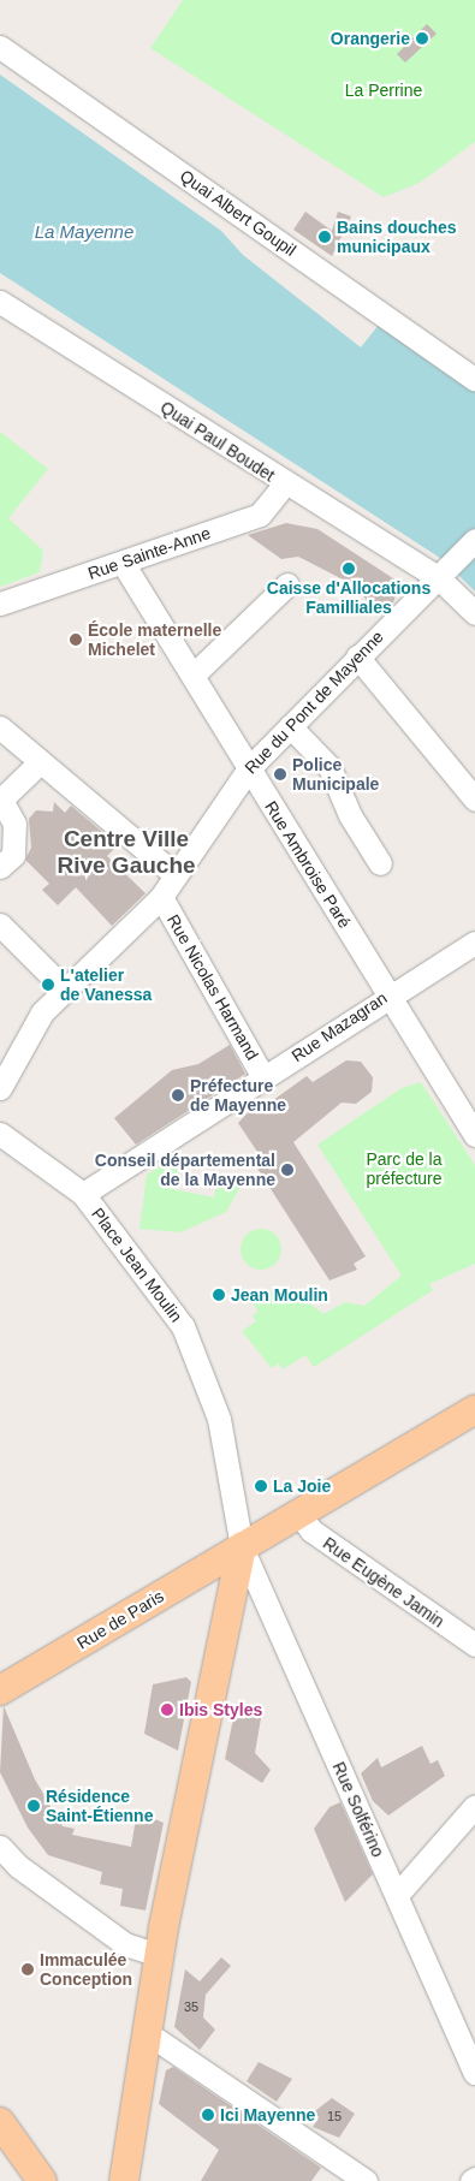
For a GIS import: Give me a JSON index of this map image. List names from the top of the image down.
{
  "streets": {
    "main road": ["Rue de Paris"],
    "street": [
      "Quai Albert Goupil",
      "Quai Paul Boudet",
      "Rue Sainte-Anne",
      "Rue du Pont de Mayenne",
      "Rue Ambroise Paré",
      "Rue Nicolas Harmand",
      "Rue Mazagran",
      "Place Jean Moulin",
      "Rue Eugène Jamin",
      "Rue Solférino"
    ]
  },
  "crossings": [
    ["Quai Paul Boudet", "Rue Sainte-Anne"],
    ["Quai Paul Boudet", "Rue du Pont de Mayenne"],
    ["Rue Sainte-Anne", "Rue Ambroise Paré"],
    ["Rue du Pont de Mayenne", "Rue Ambroise Paré"],
    ["Rue du Pont de Mayenne", "Rue Nicolas Harmand"],
    ["Rue Ambroise Paré", "Rue Mazagran"],
    ["Rue Nicolas Harmand", "Rue Mazagran"],
    ["Rue Mazagran", "Place Jean Moulin"],
    ["Place Jean Moulin", "Rue de Paris"],
    ["Place Jean Moulin", "Rue Solférino"],
    ["Rue Eugène Jamin", "Rue de Paris"],
    ["Rue de Paris", "Rue Solférino"]
  ],
  "districts": ["Centre Ville Rive Gauche"],
  "water": ["La Mayenne"],
  "parks": ["La Perrine", "Parc de la préfecture"],
  "places": [
    "Orangerie",
    "Bains douches municipaux",
    "Caisse d'Allocations Familliales",
    "École maternelle Michelet",
    "Police Municipale",
    "L'atelier de Vanessa",
    "Préfecture de Mayenne",
    "Conseil départemental de la Mayenne",
    "Jean Moulin",
    "La Joie",
    "Ibis Styles",
    "Résidence Saint-Étienne",
    "Immaculée Conception",
    "Ici Mayenne"
  ],
  "house_numbers": ["35", "15"]
}
